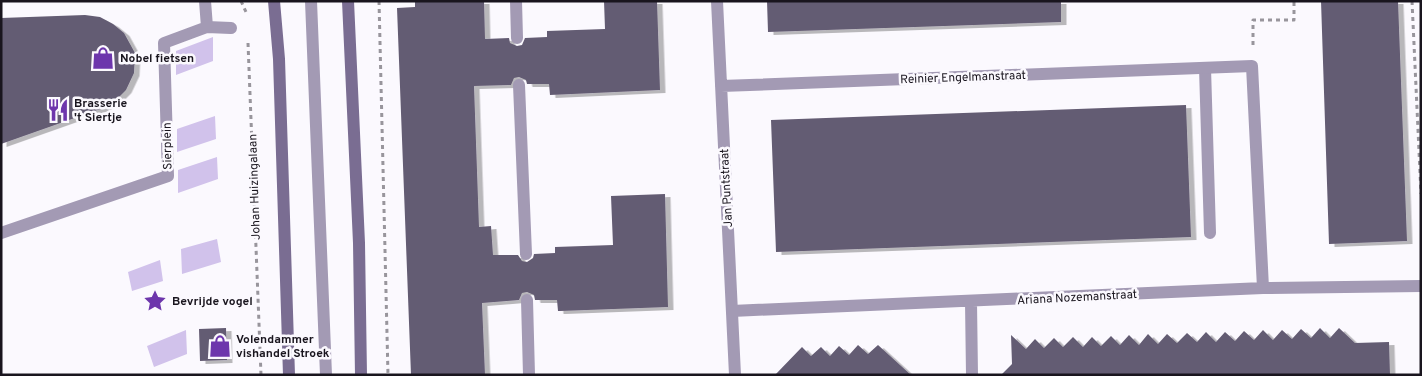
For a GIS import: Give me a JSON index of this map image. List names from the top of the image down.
{
  "streets": {
    "street": [
      "Reinier Engelmanstraat",
      "Sierplein",
      "Jan Puntstraat",
      "Ariana Nozemanstraat"
    ],
    "path": ["Johan Huizingalaan"]
  },
  "crossings": [
    ["Reinier Engelmanstraat", "Jan Puntstraat"],
    ["Jan Puntstraat", "Ariana Nozemanstraat"]
  ],
  "places": {
    "shop": ["Nobel fietsen", "Volendammer vishandel Stroek"],
    "restaurant": ["Brasserie 't Siertje"],
    "place": ["Bevrijde vogel"]
  }
}
